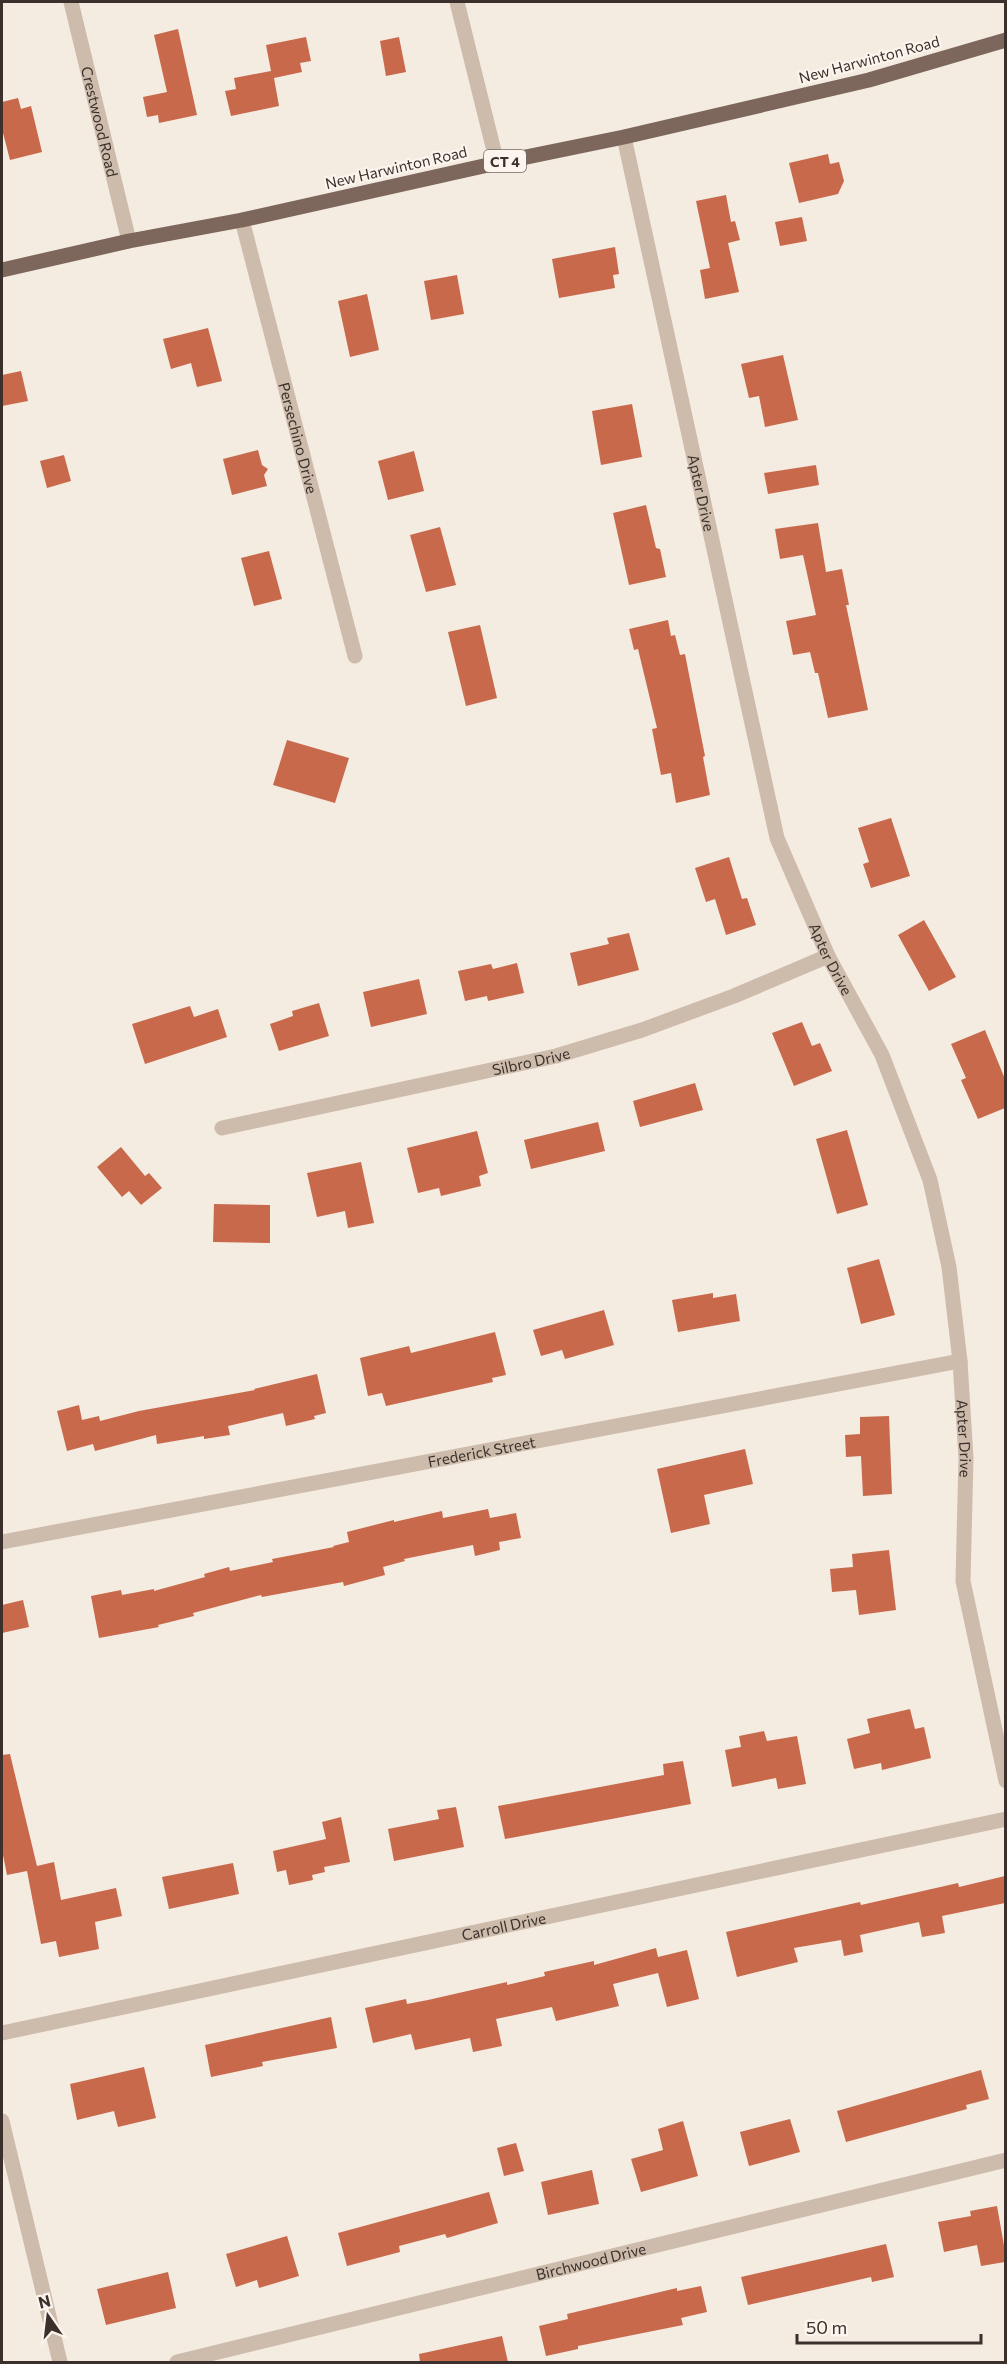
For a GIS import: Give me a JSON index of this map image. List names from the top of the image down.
{
  "streets": {
    "main road": ["New Harwinton Road", "CT 4"],
    "street": [
      "Crestwood Road",
      "Persechino Drive",
      "Apter Drive",
      "Silbro Drive",
      "Frederick Street",
      "Carroll Drive",
      "Birchwood Drive"
    ]
  },
  "crossings": [
    ["New Harwinton Road", "Crestwood Road"],
    ["New Harwinton Road", "Persechino Drive"],
    ["New Harwinton Road", "Apter Drive"],
    ["Apter Drive", "Silbro Drive"],
    ["Apter Drive", "Frederick Street"]
  ],
  "scale_bar": "50 m",
  "north": "top"
}
